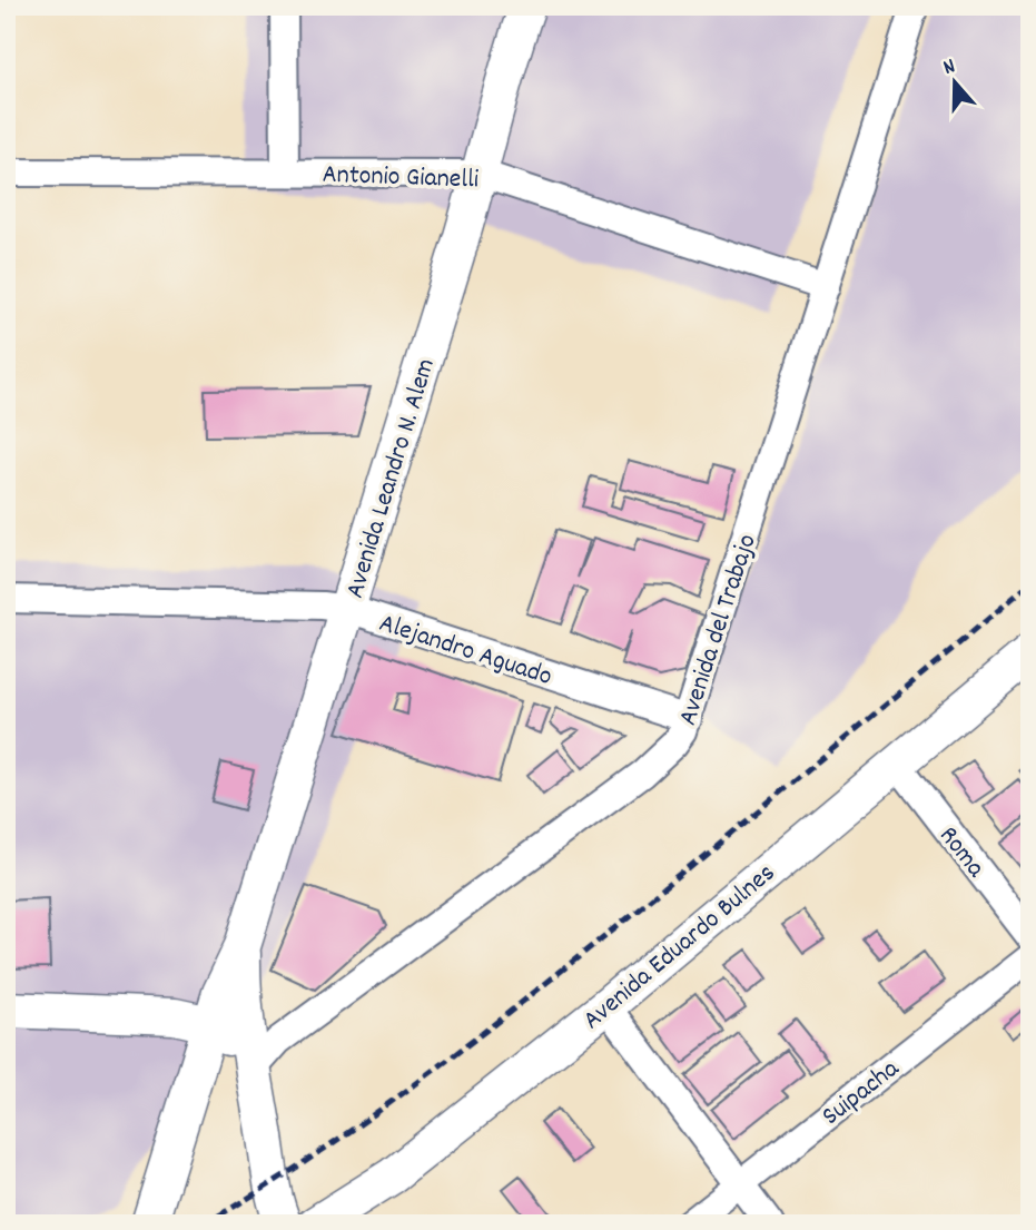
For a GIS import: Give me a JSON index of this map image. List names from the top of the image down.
{
  "streets": {
    "main road": ["Avenida Leandro N. Alem", "Avenida Eduardo Bulnes"],
    "street": [
      "Antonio Gianelli",
      "Avenida del Trabajo",
      "Alejandro Aguado",
      "Roma",
      "Suipacha"
    ]
  },
  "crossings": [
    ["Antonio Gianelli", "Avenida Leandro N. Alem"],
    ["Antonio Gianelli", "Avenida del Trabajo"],
    ["Avenida Leandro N. Alem", "Avenida del Trabajo"],
    ["Avenida Leandro N. Alem", "Alejandro Aguado"],
    ["Avenida del Trabajo", "Alejandro Aguado"],
    ["Roma", "Avenida Eduardo Bulnes"]
  ],
  "north": "top"
}
